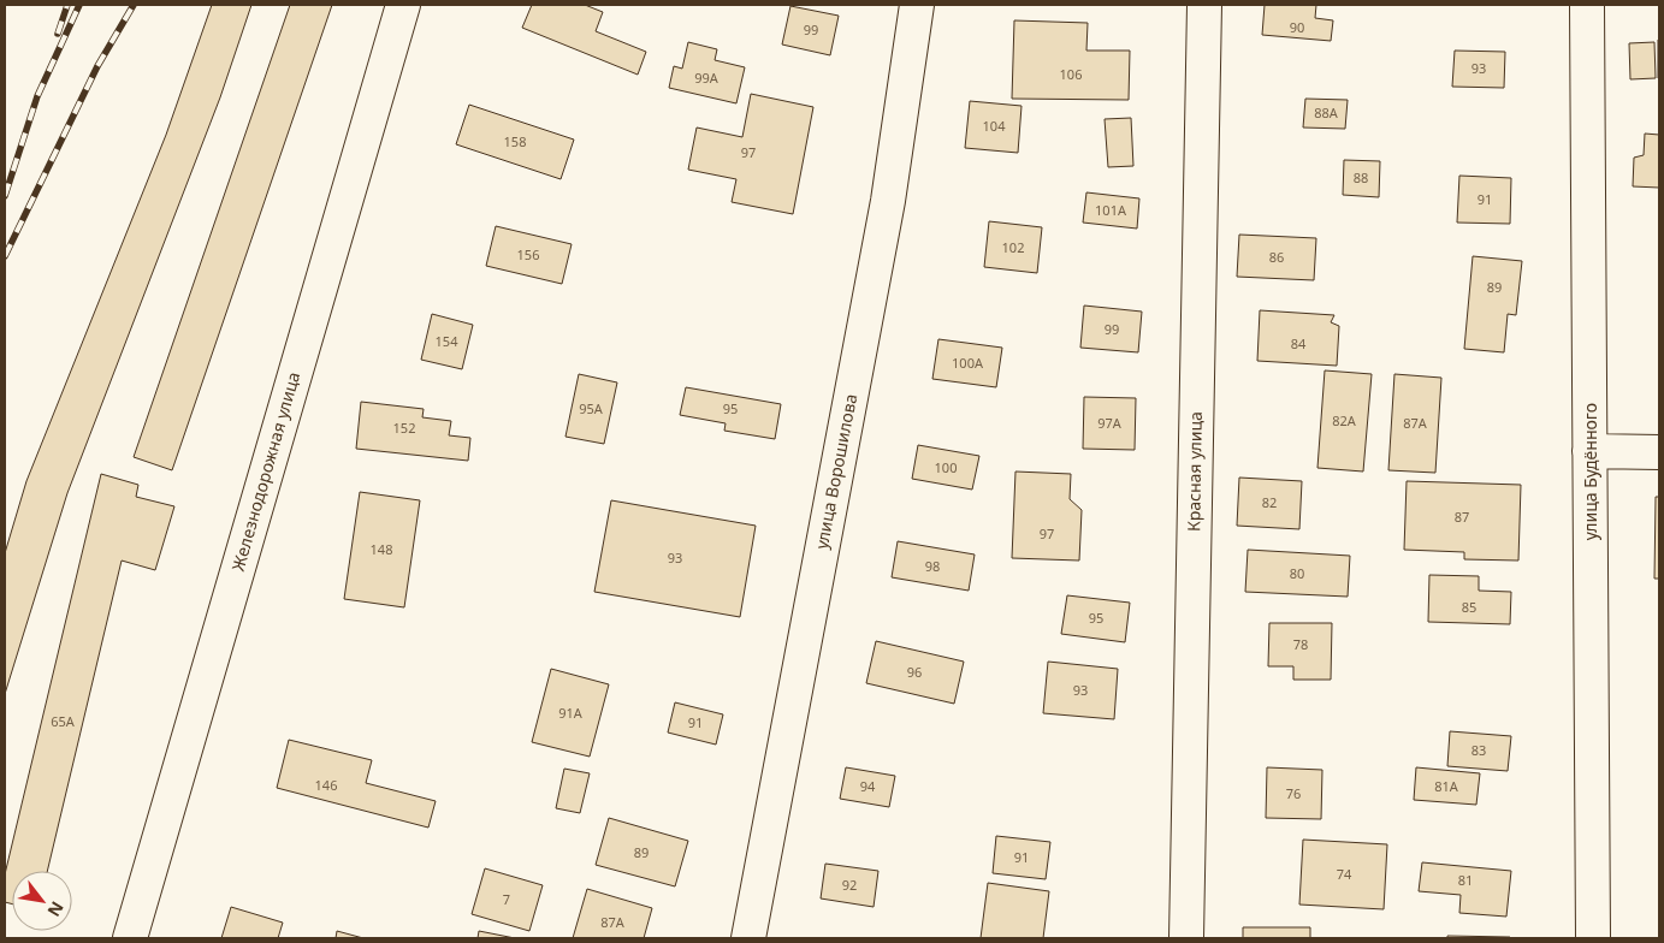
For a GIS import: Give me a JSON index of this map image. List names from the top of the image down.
{
  "streets": {
    "street": [
      "Железнодорожная улица",
      "улица Ворошилова",
      "Красная улица",
      "улица Будённого"
    ]
  },
  "house_numbers": [
    "90",
    "99",
    "93",
    "106",
    "99А",
    "88А",
    "104",
    "158",
    "97",
    "88",
    "91",
    "101А",
    "102",
    "156",
    "86",
    "89",
    "99",
    "154",
    "84",
    "100А",
    "95А",
    "95",
    "82А",
    "97А",
    "87А",
    "152",
    "100",
    "82",
    "87",
    "97",
    "148",
    "93",
    "98",
    "80",
    "85",
    "95",
    "78",
    "96",
    "93",
    "91А",
    "65А",
    "91",
    "83",
    "146",
    "94",
    "81А",
    "76",
    "89",
    "91",
    "74",
    "81",
    "92",
    "7",
    "87А"
  ],
  "north": "bottom right"
}
